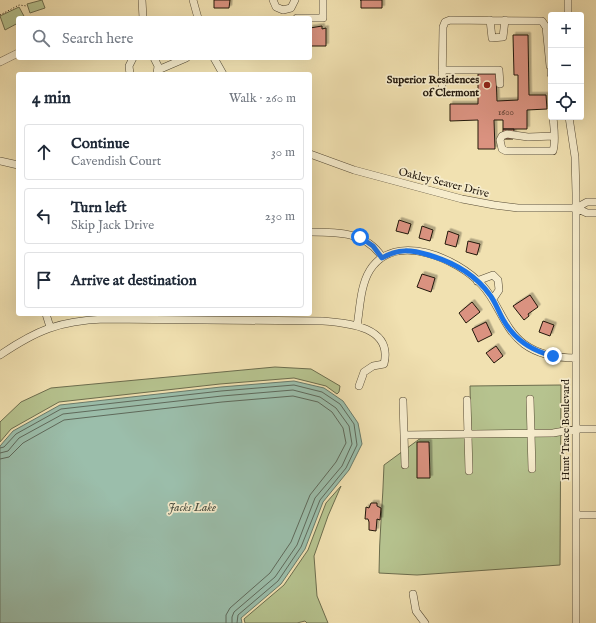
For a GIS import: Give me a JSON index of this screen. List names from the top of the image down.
{
  "streets": {
    "street": ["Oakley Seaver Drive", "Hunt Trace Boulevard"]
  },
  "crossings": [
    ["Oakley Seaver Drive", "Hunt Trace Boulevard"]
  ],
  "water": ["Jacks Lake"],
  "places": ["Superior Residences of Clermont"],
  "house_numbers": ["1600"],
  "page": {
    "map_buttons": ["+", "−"],
    "search": "Search here",
    "heading": ["4 min", "Walk · 260 m"],
    "list": [
      ["Continue", "Cavendish Court", "30 m"],
      ["Turn left", "Skip Jack Drive", "230 m"],
      "Arrive at destination"
    ]
  }
}
